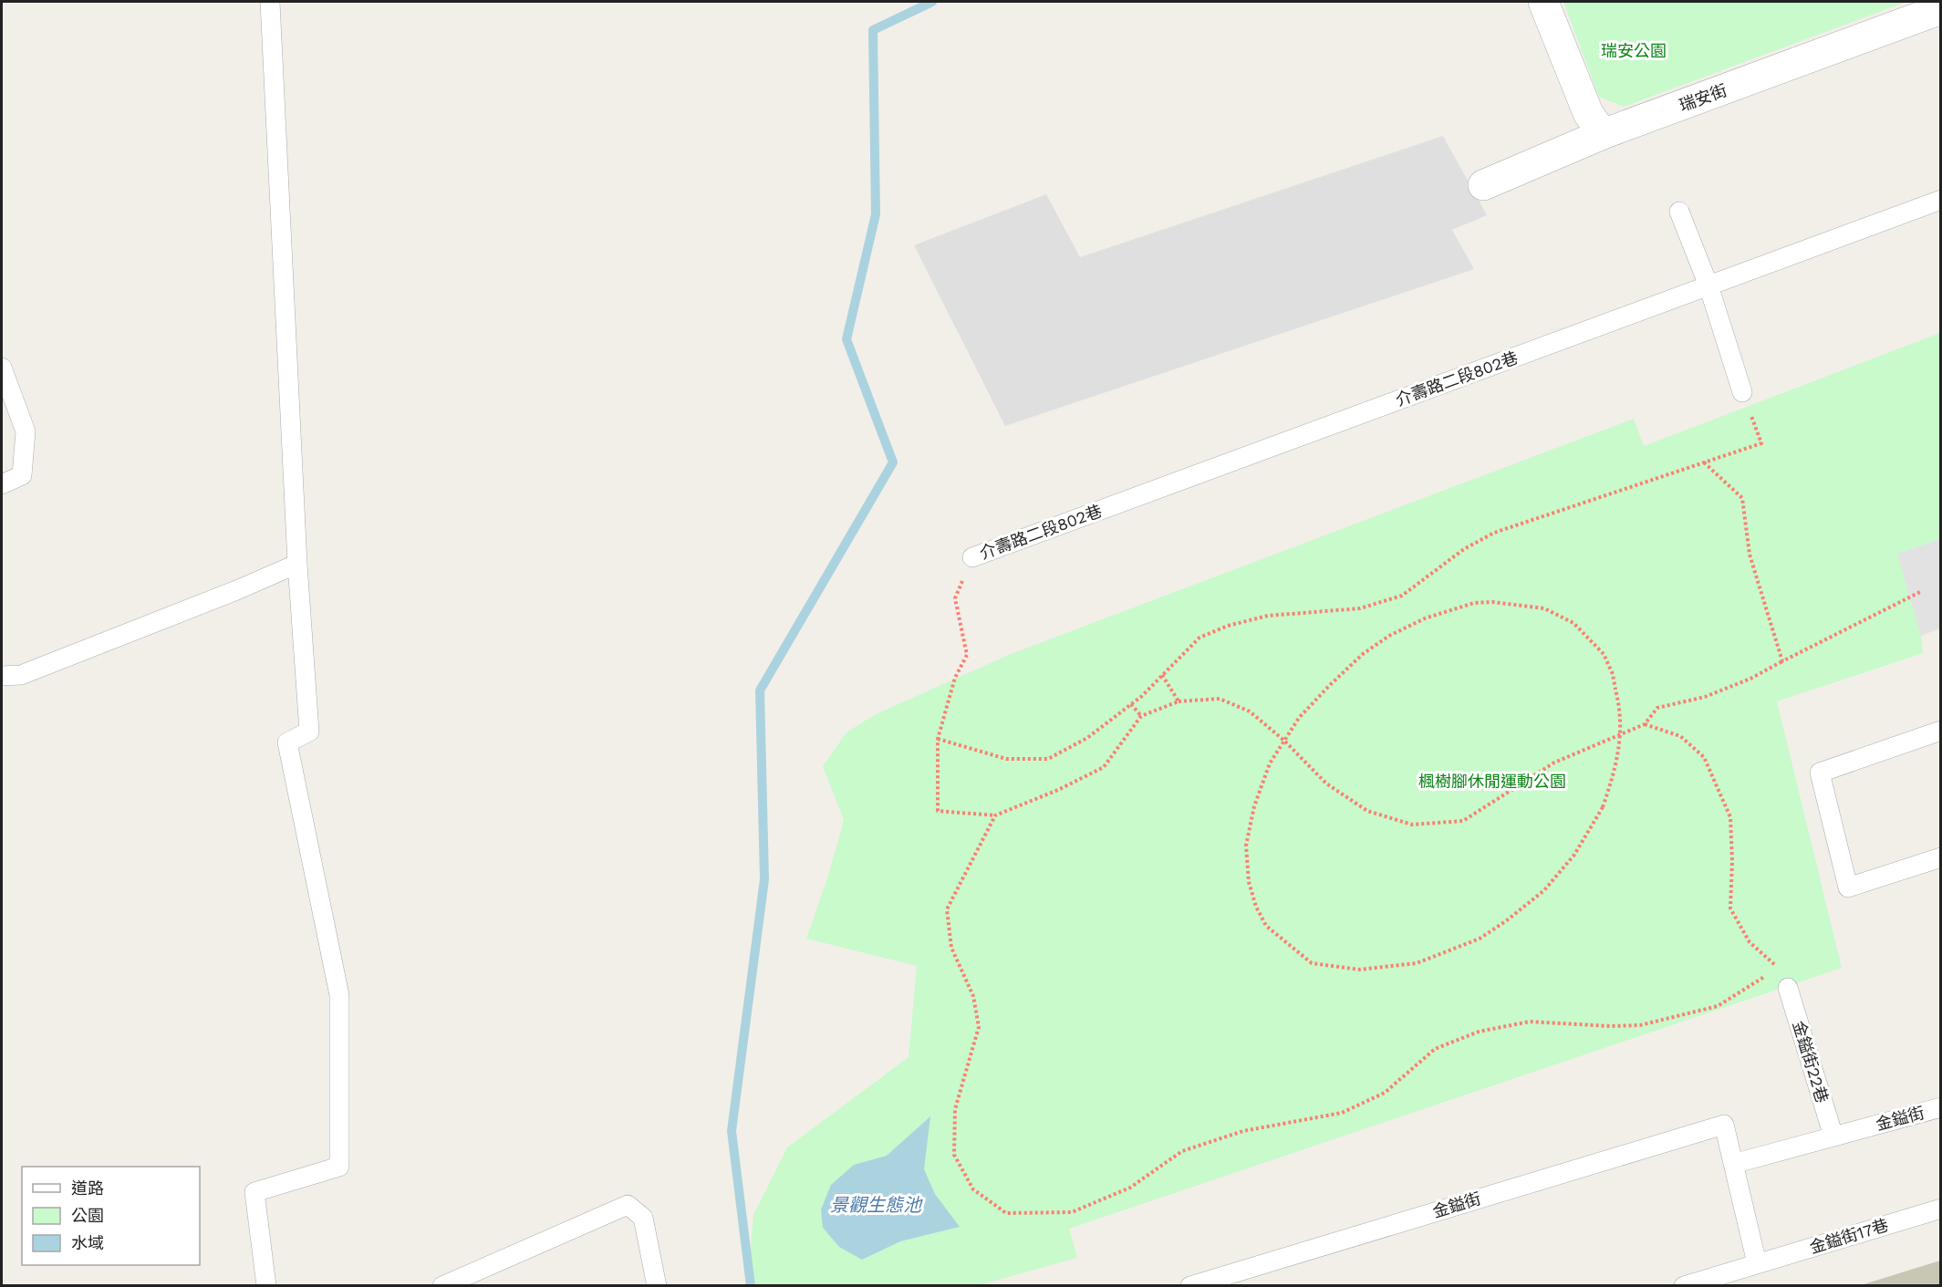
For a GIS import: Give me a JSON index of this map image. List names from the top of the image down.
{
  "streets": {
    "street": ["瑞安街"],
    "lane": [
      "介壽路二段802巷",
      "金鎰街22巷",
      "金鎰街",
      "金鎰街17巷"
    ]
  },
  "crossings": [
    ["金鎰街22巷", "金鎰街"]
  ],
  "water": ["景觀生態池"],
  "parks": ["瑞安公園", "楓樹腳休閒運動公園"],
  "legend": ["道路", "公園", "水域"]
}
